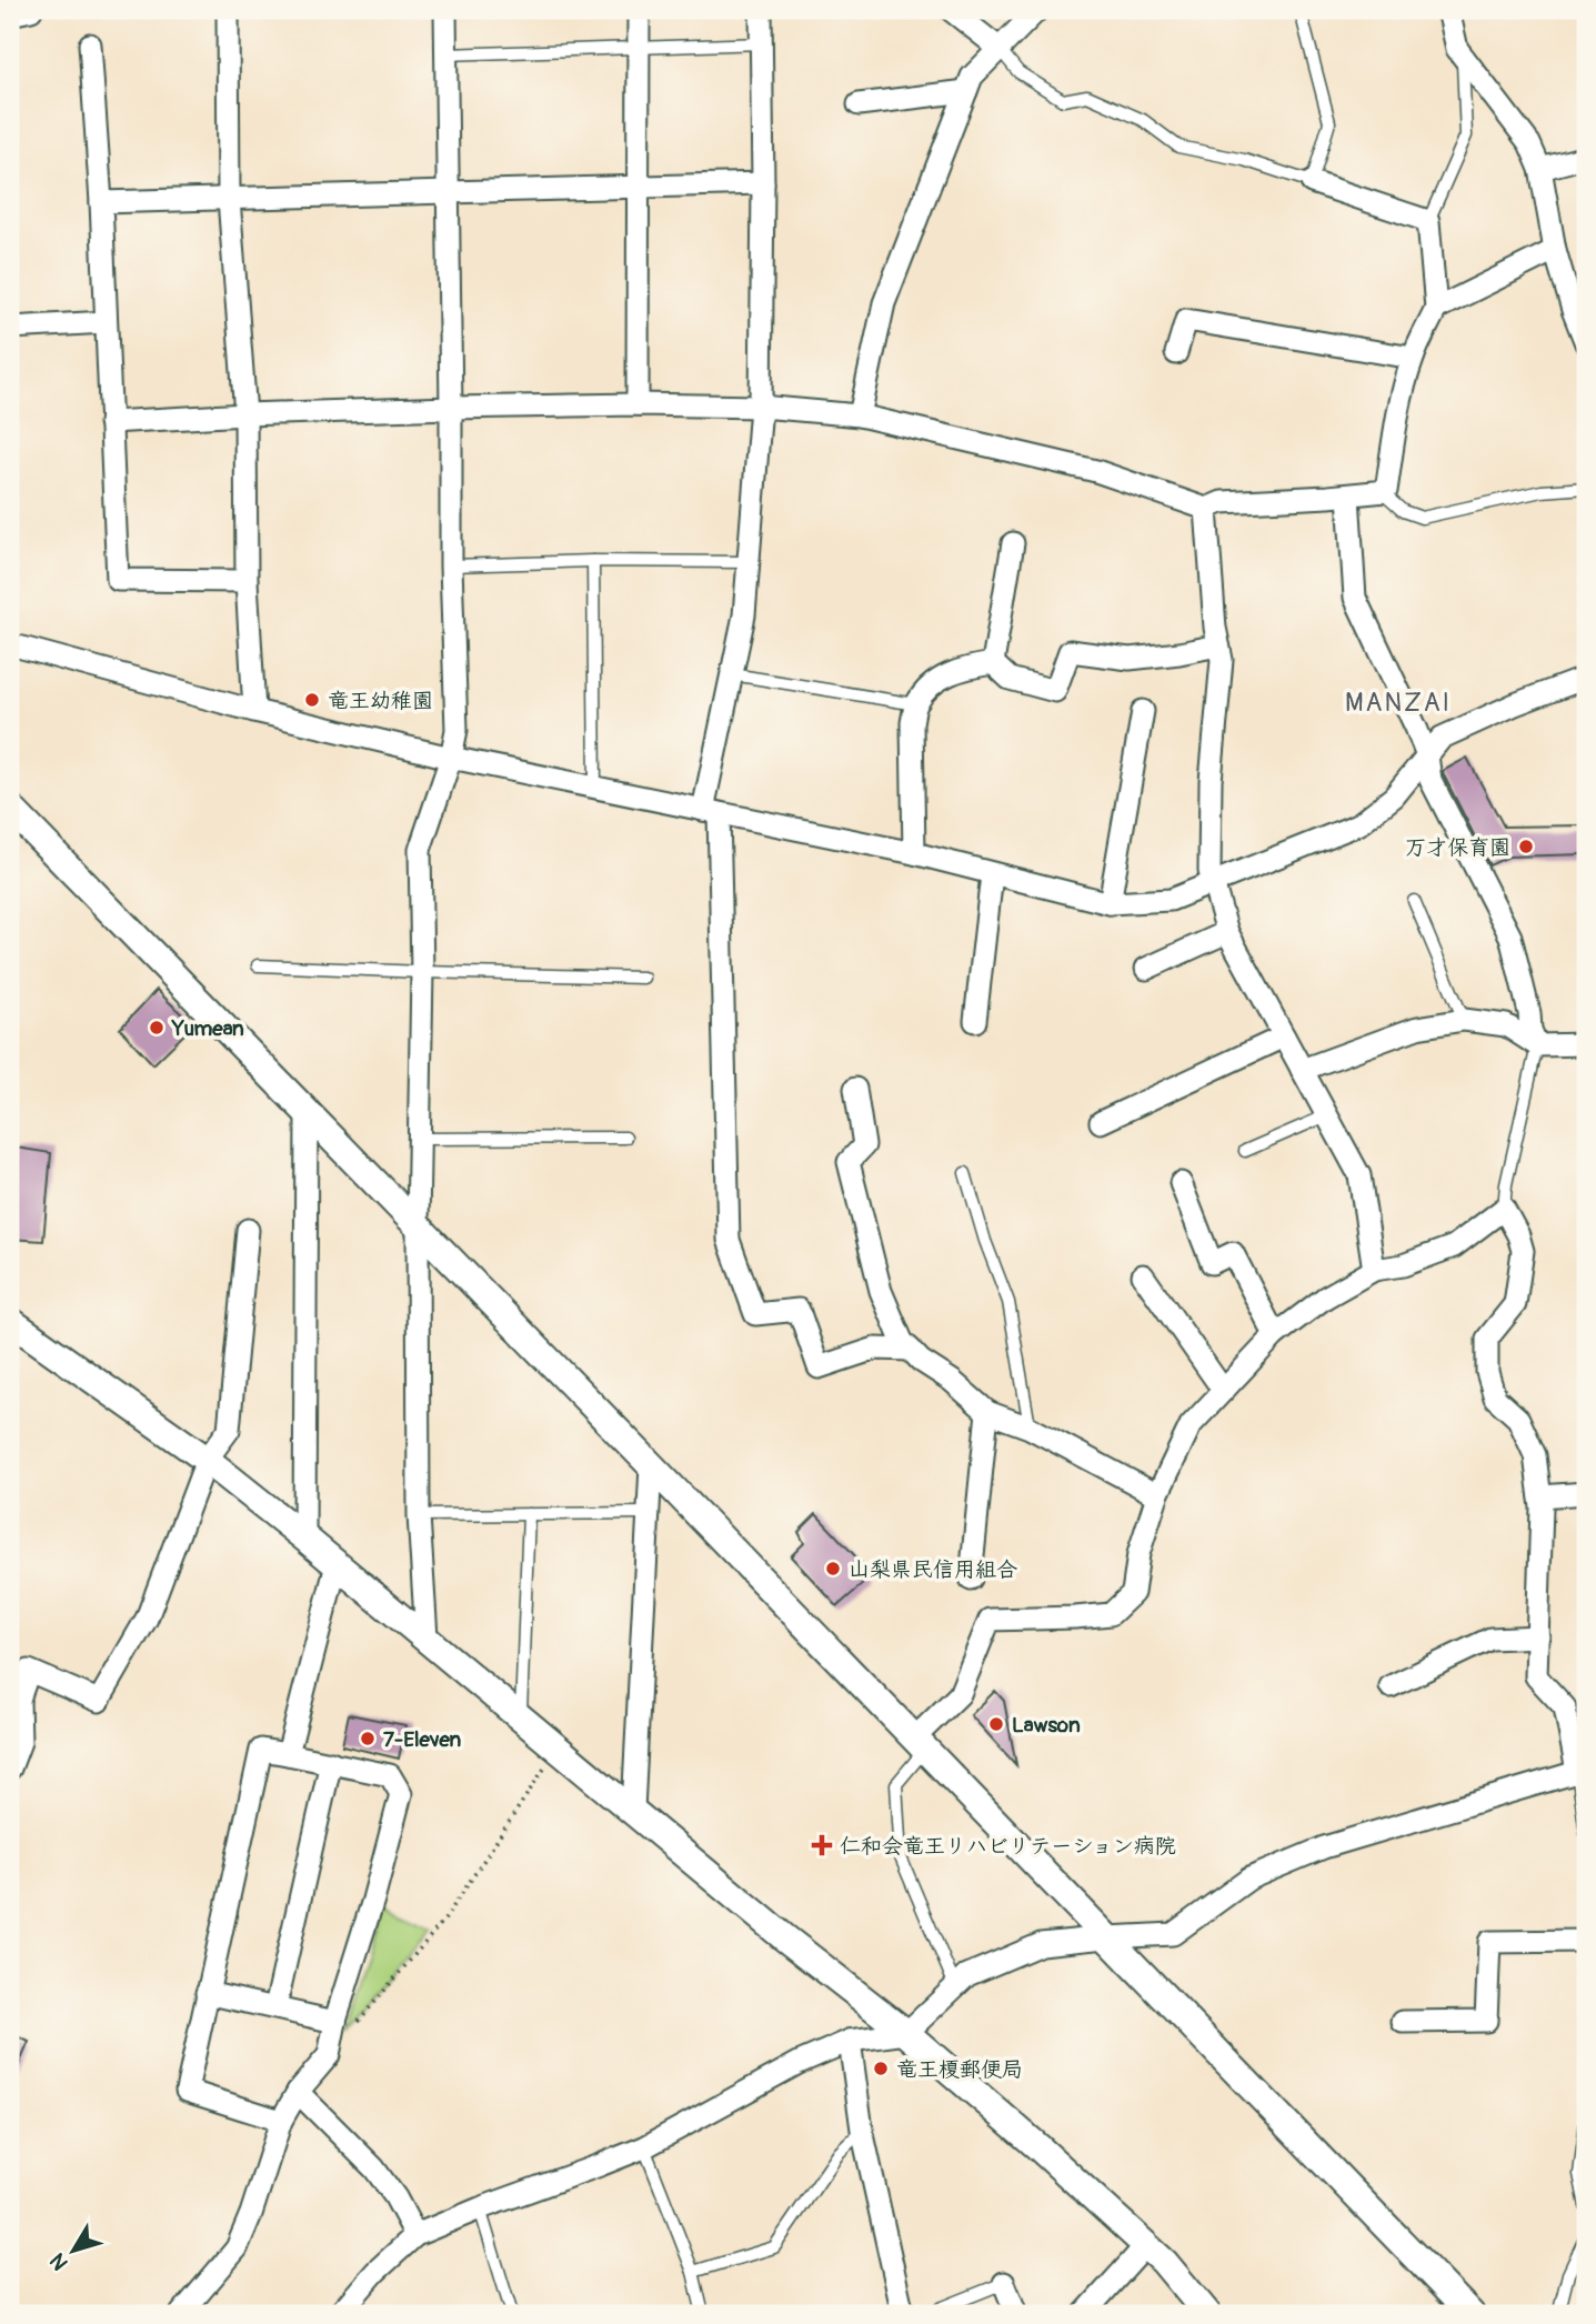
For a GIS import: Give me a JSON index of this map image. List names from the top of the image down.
{
  "districts": ["MANZAI"],
  "places": {
    "other": [
      "竜王幼稚園",
      "万才保育園",
      "Yumean",
      "山梨県民信用組合",
      "Lawson",
      "7-Eleven",
      "竜王榎郵便局"
    ],
    "health": ["仁和会竜王リハビリテーション病院"]
  },
  "north": "bottom left"
}
